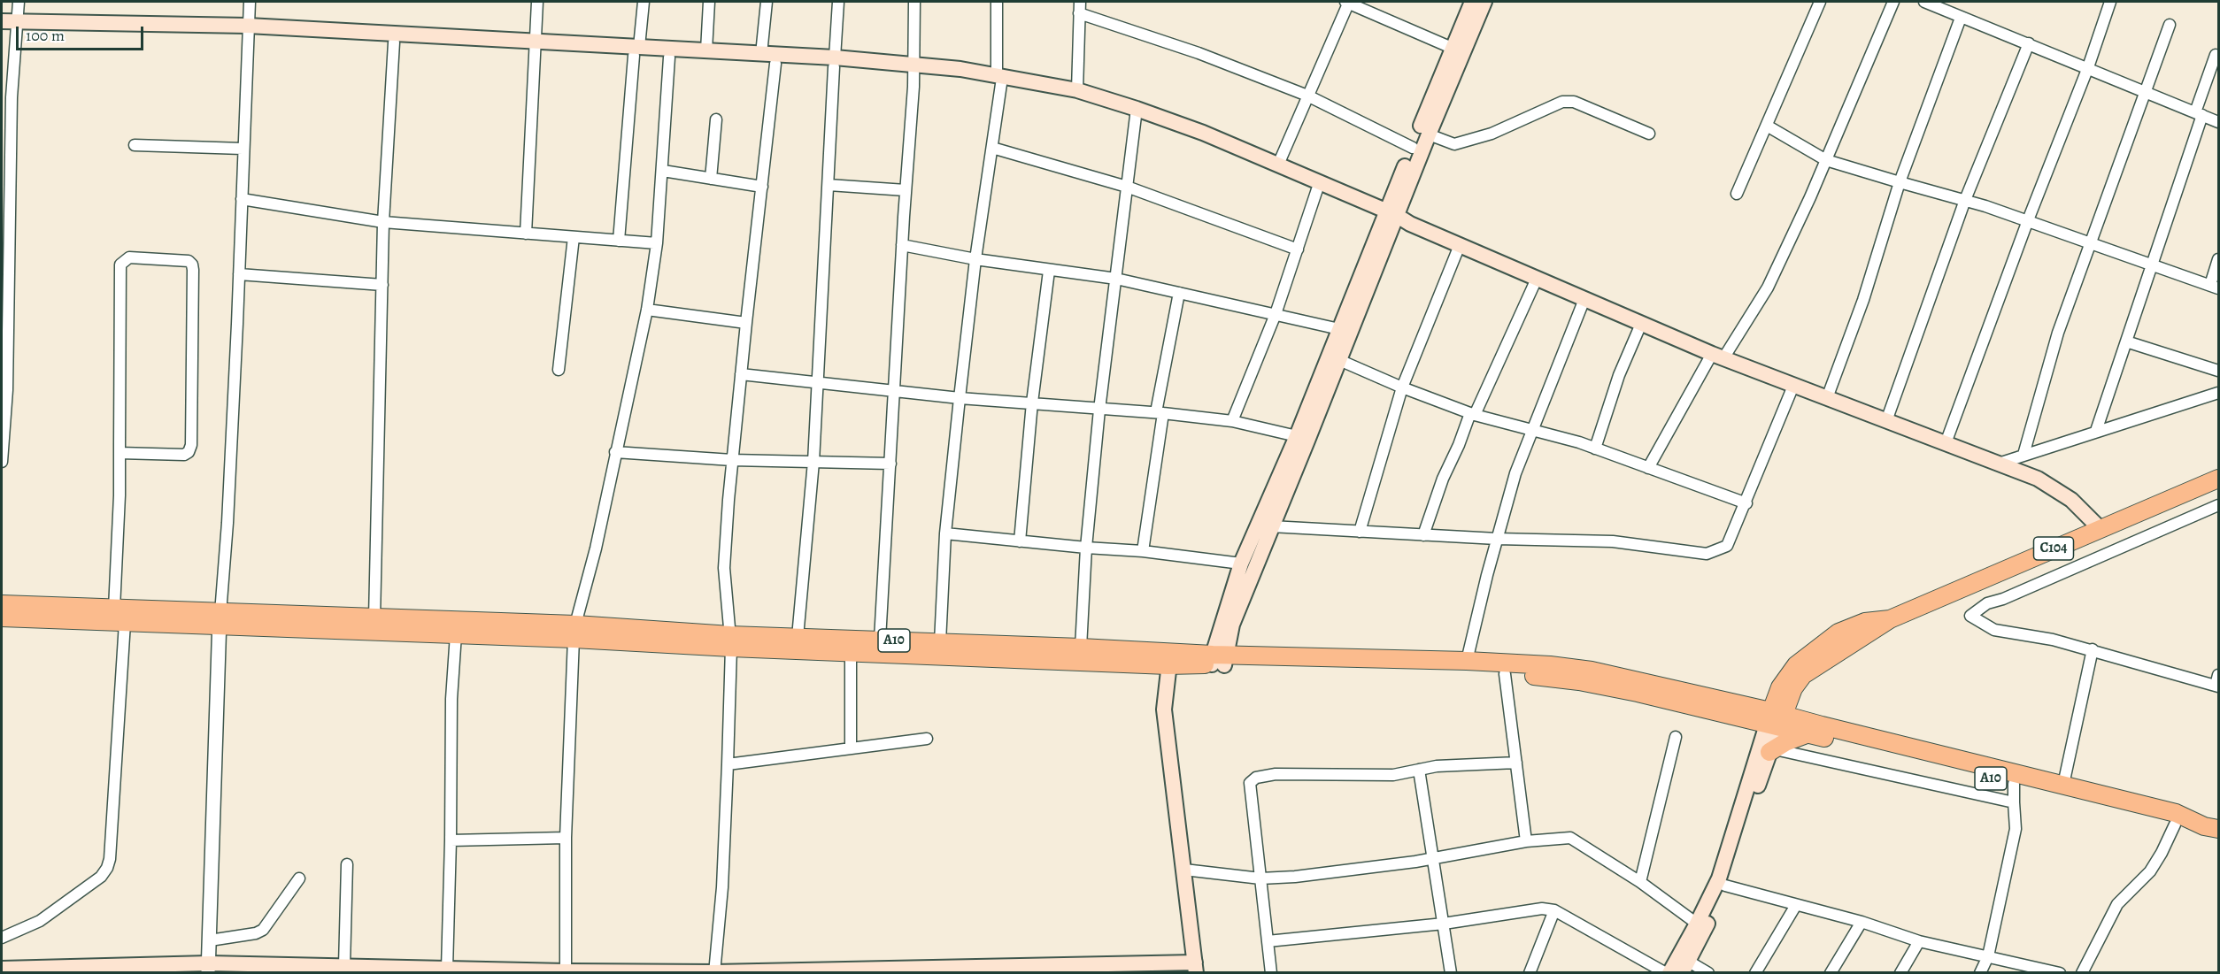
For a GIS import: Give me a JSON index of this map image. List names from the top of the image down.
{
  "streets": {
    "highway": ["C104", "A10"]
  },
  "crossings": [
    ["C104", "A10"]
  ],
  "scale_bar": "100 m"
}
